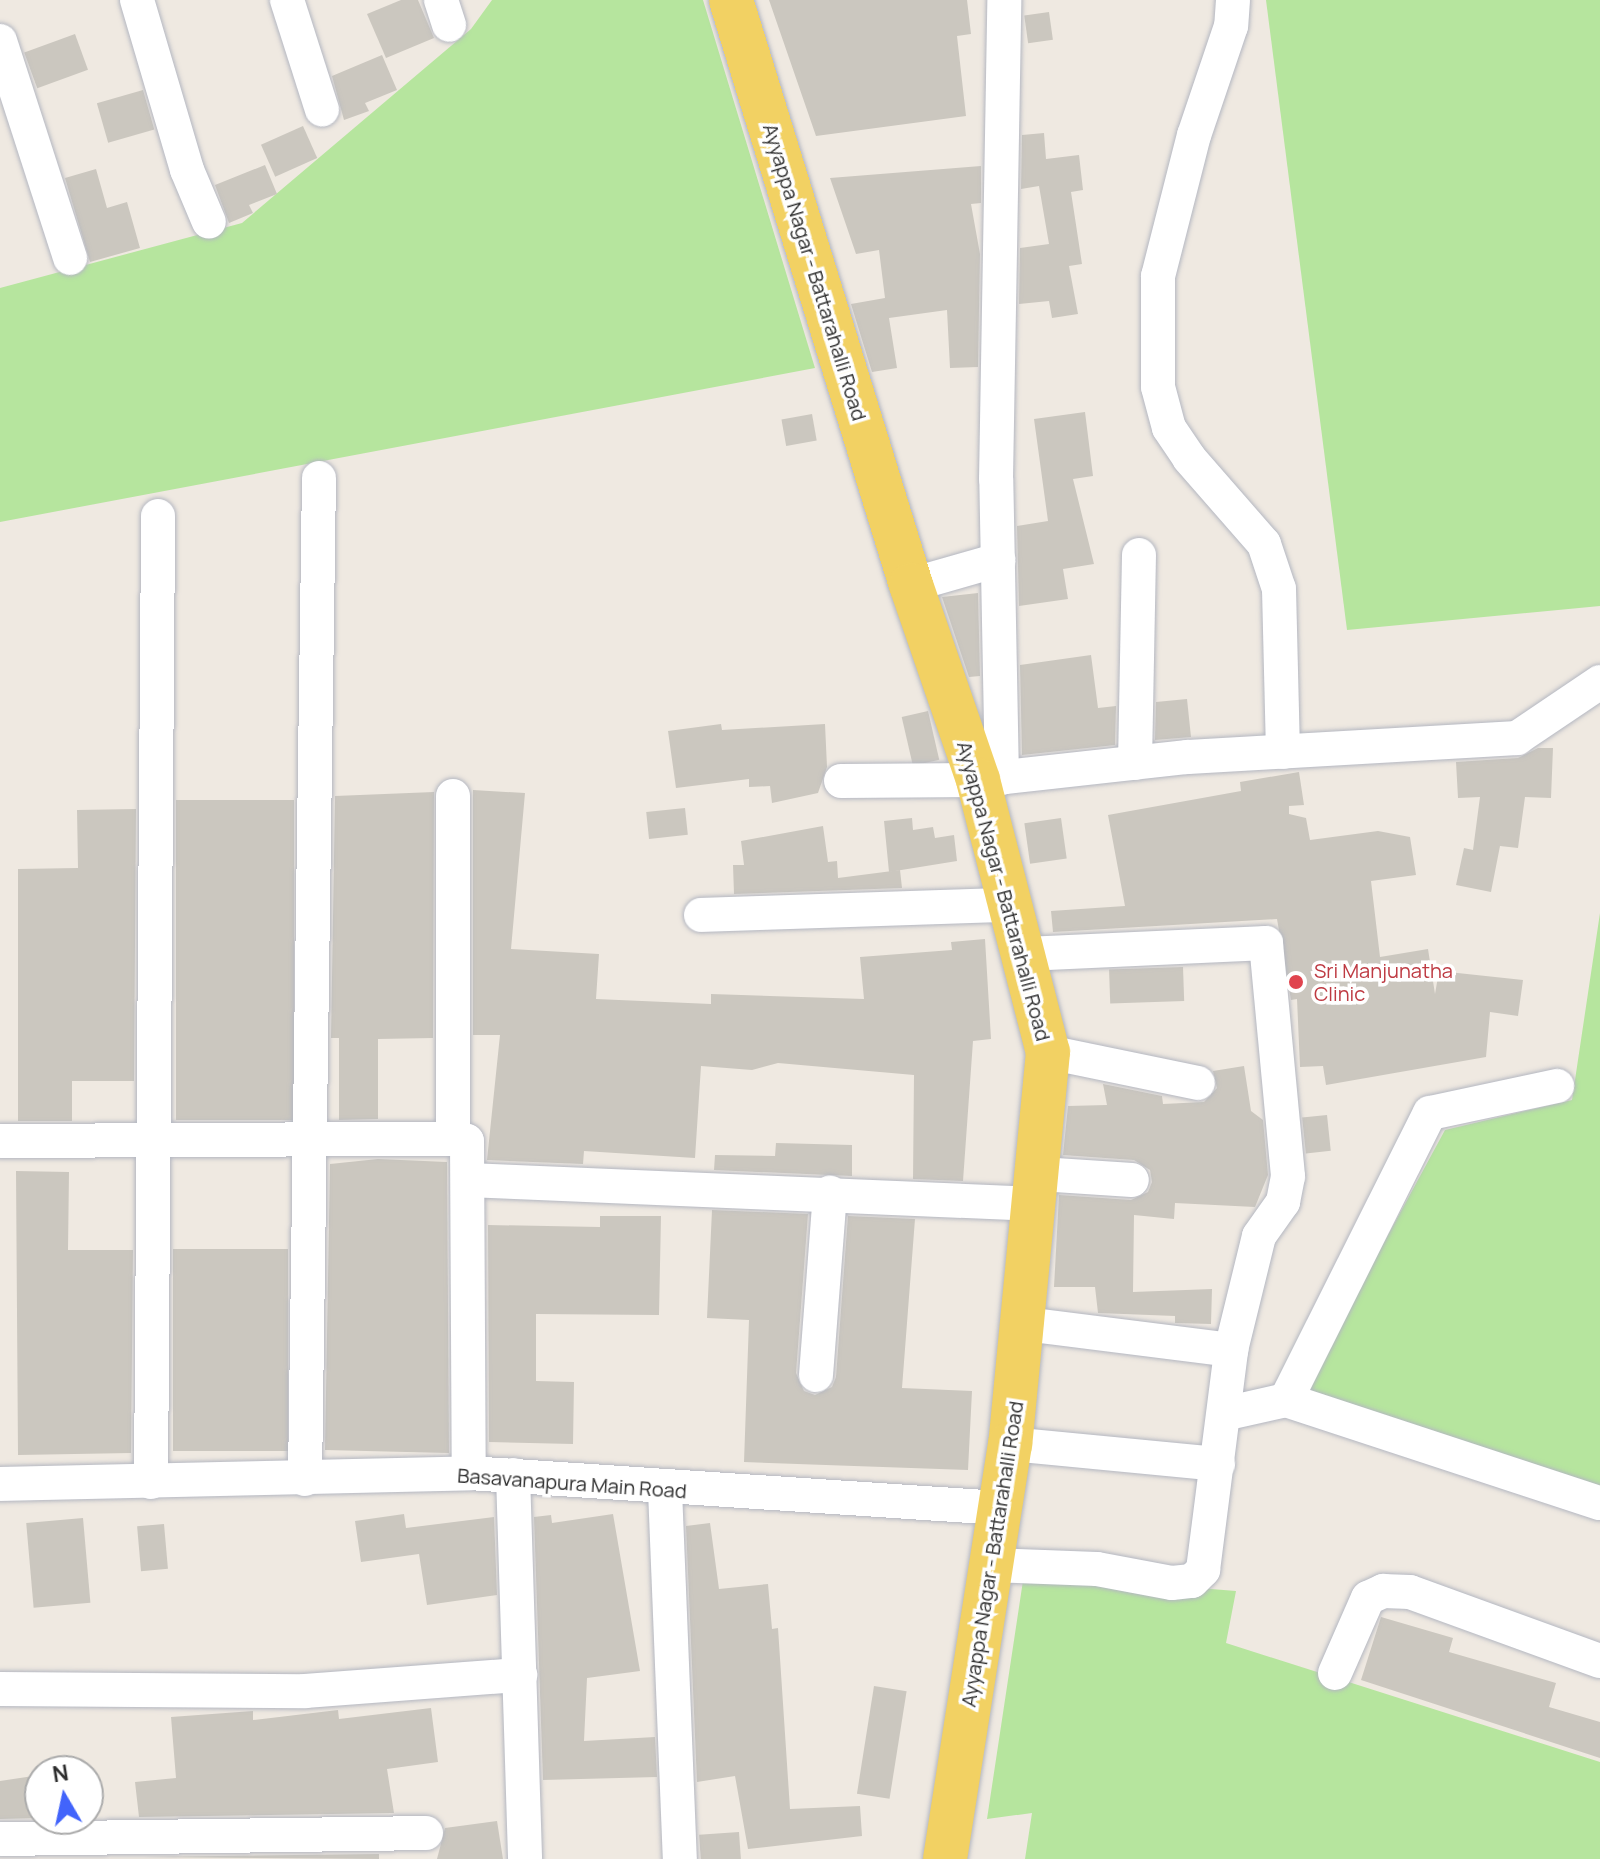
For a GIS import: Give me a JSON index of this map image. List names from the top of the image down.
{
  "streets": {
    "main road": ["Ayyappa Nagar - Battarahalli Road"],
    "street": ["Basavanapura Main Road"]
  },
  "crossings": [
    ["Ayyappa Nagar - Battarahalli Road", "Basavanapura Main Road"]
  ],
  "places": ["Sri Manjunatha Clinic"],
  "north": "top"
}
